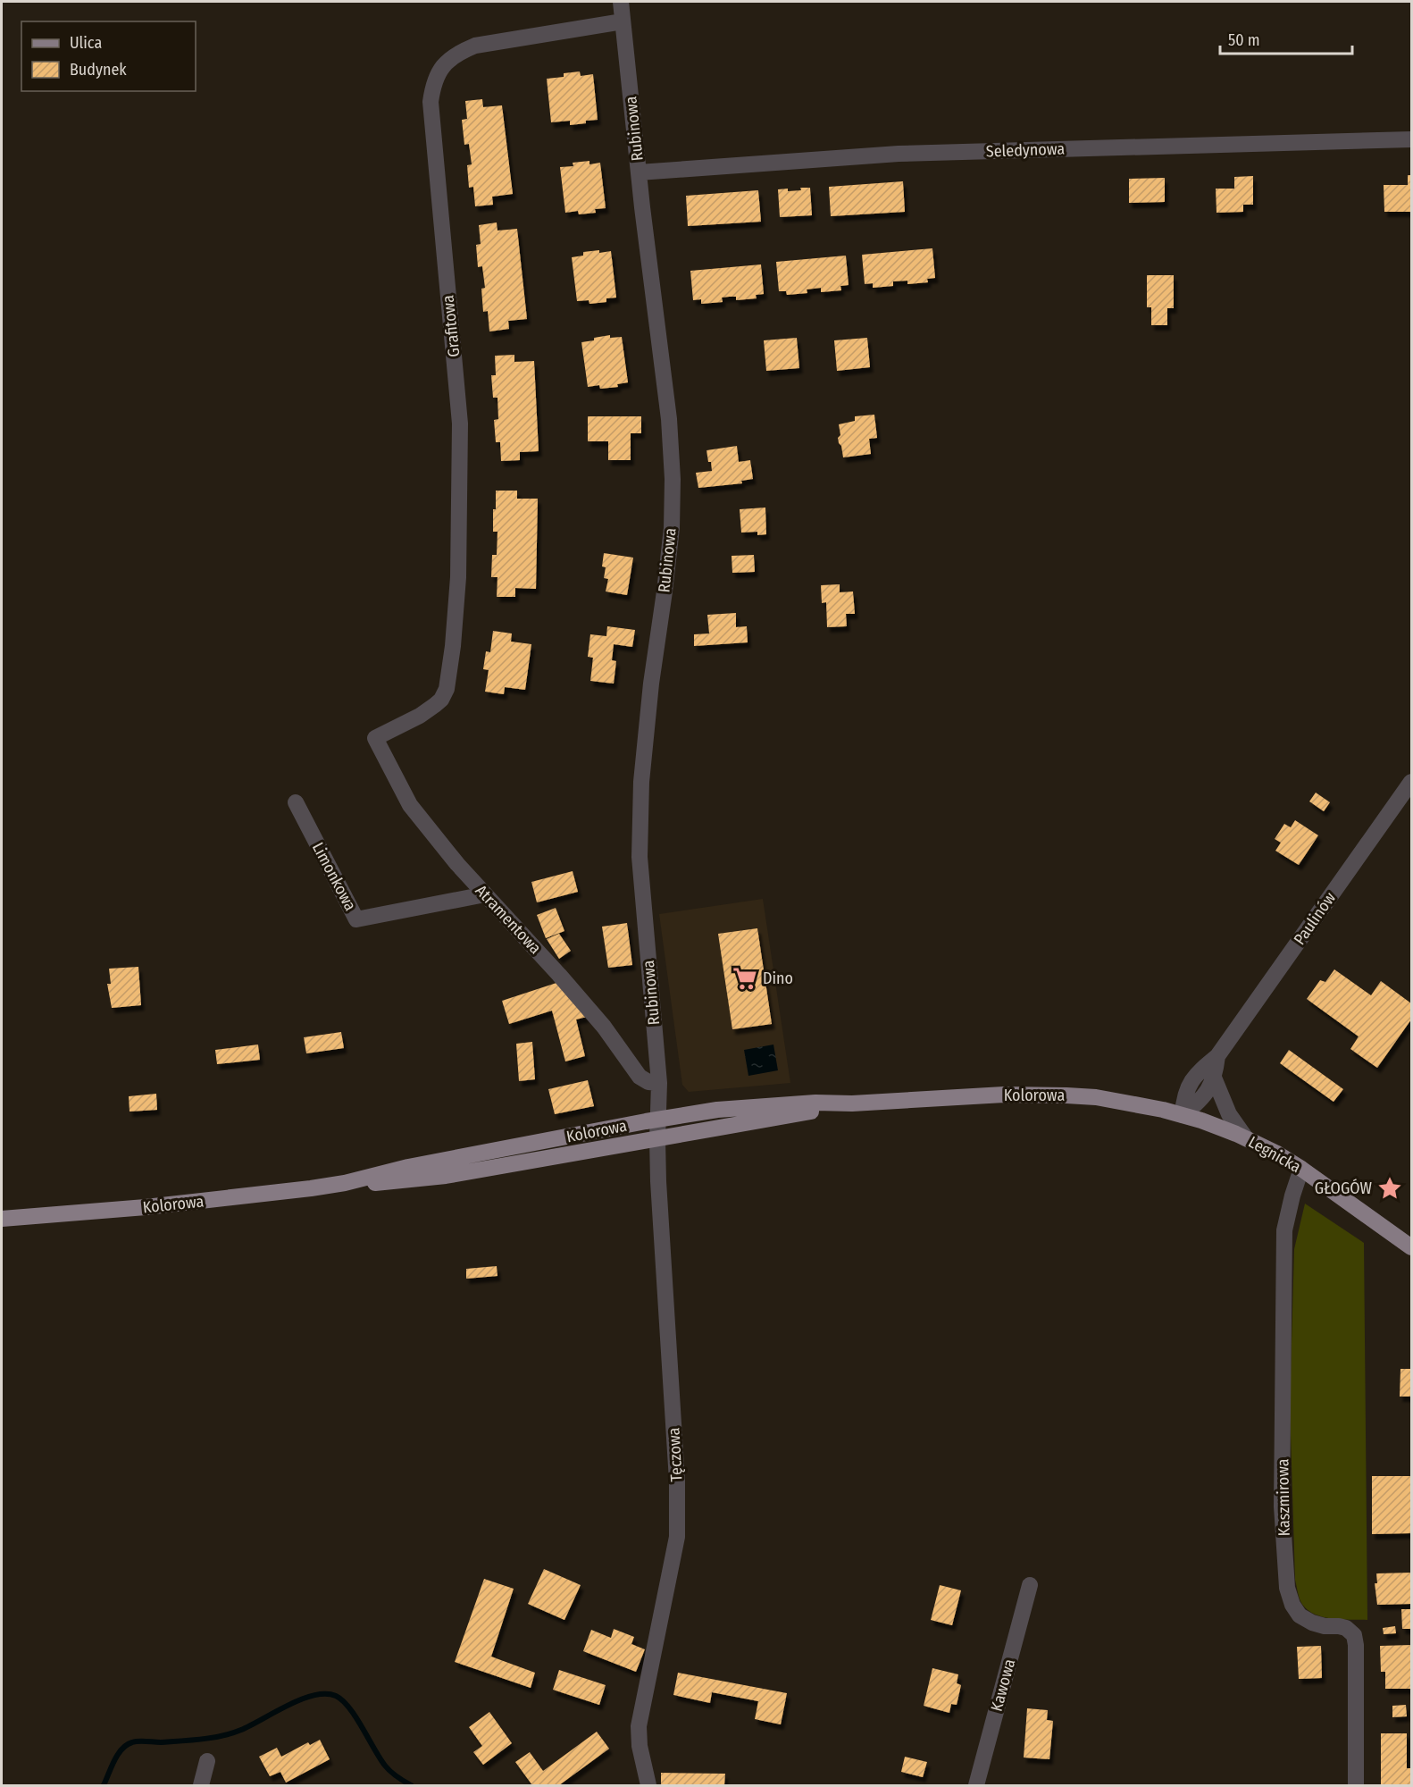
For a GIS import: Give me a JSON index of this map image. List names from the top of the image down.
{
  "streets": {
    "main road": ["Kolorowa", "Legnicka"],
    "street": [
      "Rubinowa",
      "Seledynowa",
      "Grafitowa",
      "Limonkowa",
      "Paulinów",
      "Atramentowa",
      "Tęczowa",
      "Kaszmirowa",
      "Kawowa"
    ]
  },
  "crossings": [
    ["Rubinowa", "Seledynowa"],
    ["Rubinowa", "Grafitowa"],
    ["Rubinowa", "Atramentowa"],
    ["Rubinowa", "Kolorowa"],
    ["Rubinowa", "Tęczowa"],
    ["Grafitowa", "Atramentowa"],
    ["Limonkowa", "Atramentowa"],
    ["Paulinów", "Kolorowa"],
    ["Paulinów", "Legnicka"],
    ["Kolorowa", "Legnicka"],
    ["Kolorowa", "Tęczowa"],
    ["Legnicka", "Kaszmirowa"]
  ],
  "places": {
    "supermarket": ["Dino"],
    "place": ["GŁOGÓW"]
  },
  "legend": ["Ulica", "Budynek"],
  "scale_bar": "50 m"
}
